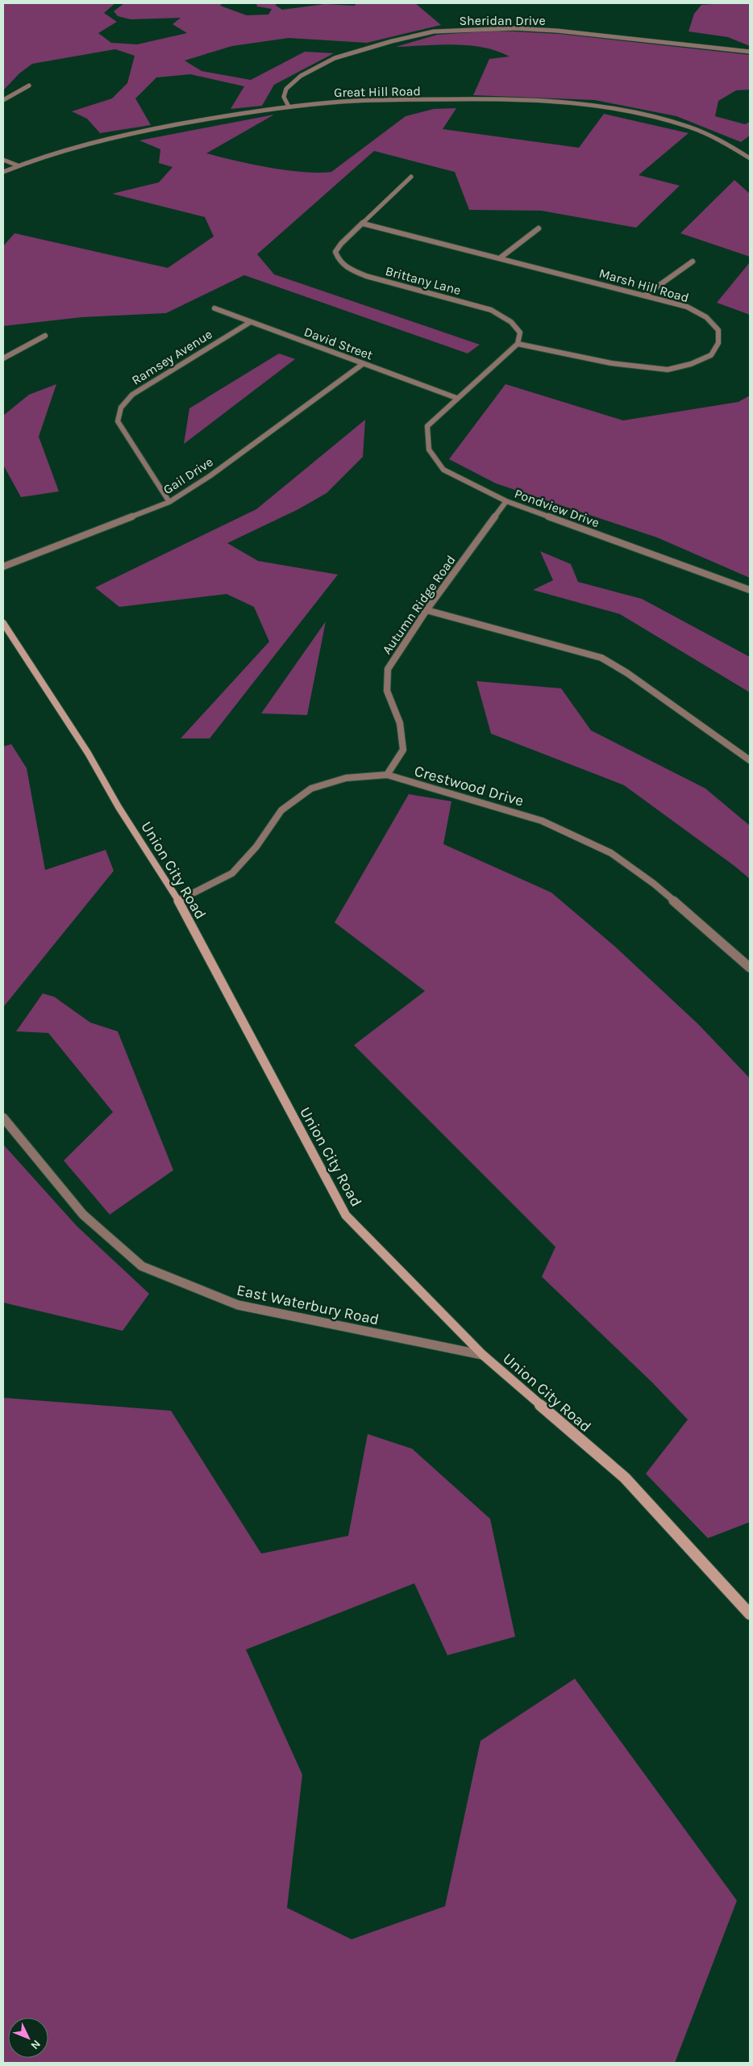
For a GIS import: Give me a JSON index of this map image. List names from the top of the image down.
{
  "streets": {
    "main road": ["Union City Road"],
    "street": [
      "Sheridan Drive",
      "Great Hill Road",
      "Brittany Lane",
      "Marsh Hill Road",
      "David Street",
      "Ramsey Avenue",
      "Gail Drive",
      "Pondview Drive",
      "Autumn Ridge Road",
      "Crestwood Drive",
      "East Waterbury Road"
    ]
  },
  "crossings": [
    ["Sheridan Drive", "Great Hill Road"],
    ["Brittany Lane", "Marsh Hill Road"],
    ["David Street", "Ramsey Avenue"],
    ["David Street", "Gail Drive"],
    ["David Street", "Pondview Drive"],
    ["Ramsey Avenue", "Gail Drive"],
    ["Pondview Drive", "Autumn Ridge Road"],
    ["Autumn Ridge Road", "Crestwood Drive"],
    ["Crestwood Drive", "Union City Road"],
    ["Union City Road", "East Waterbury Road"]
  ],
  "north": "bottom right"
}
